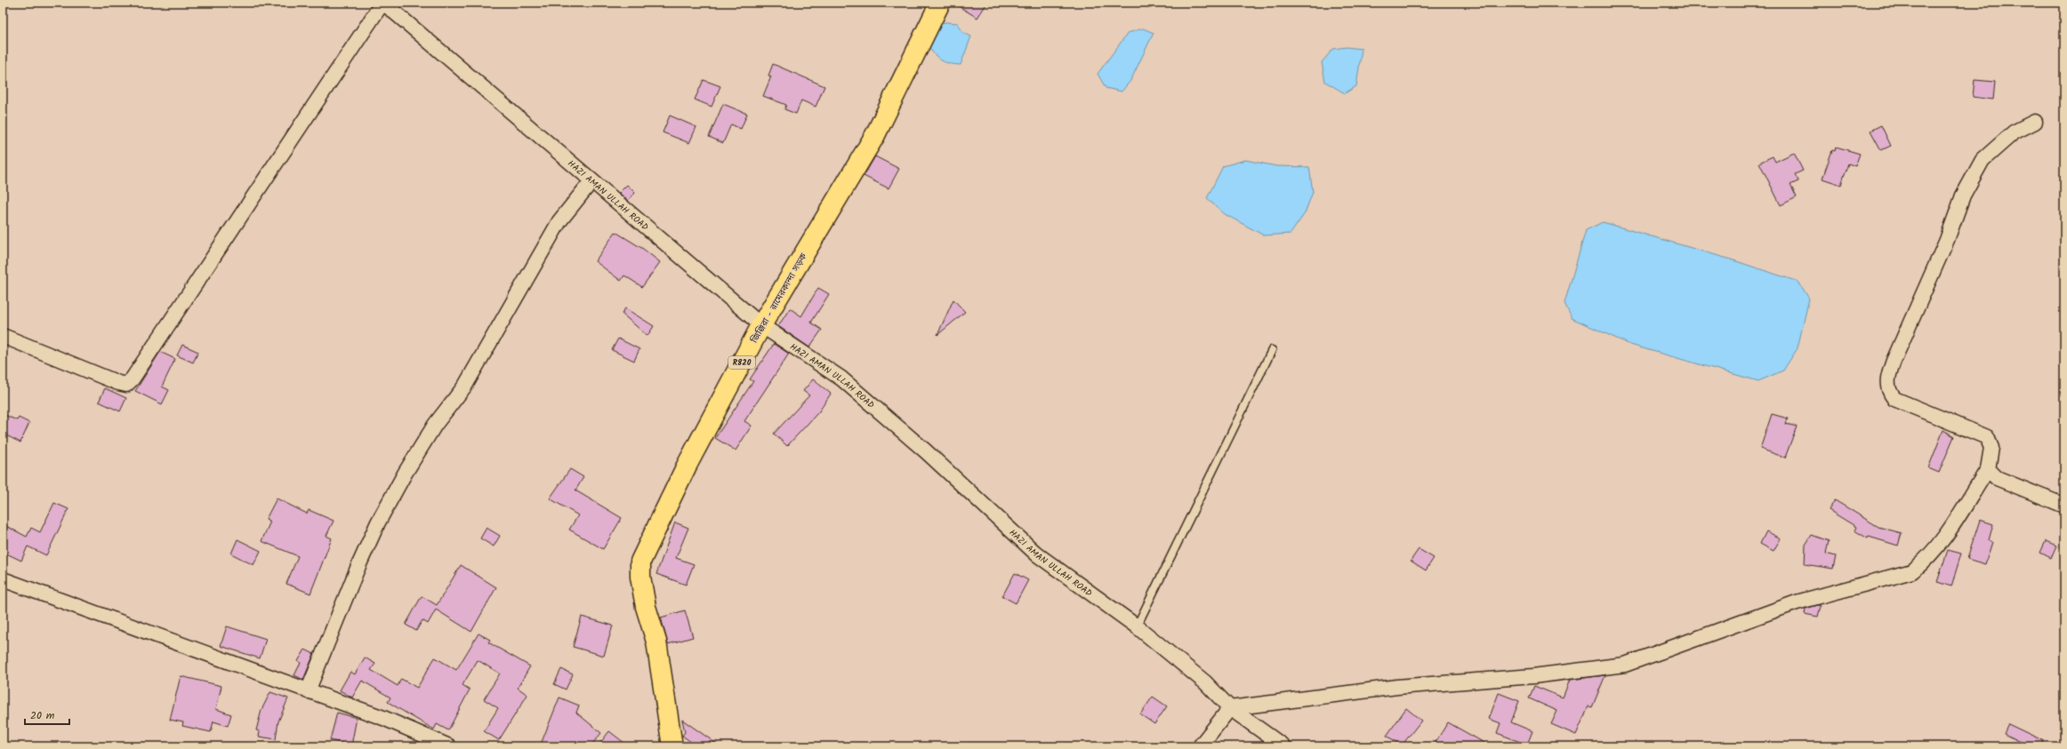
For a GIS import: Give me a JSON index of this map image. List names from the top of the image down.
{
  "streets": {
    "main road": ["জিঞ্জিরা - রামেরকান্দা সড়ক", "R820"],
    "street": ["HAZI AMAN ULLAH ROAD"]
  },
  "crossings": [
    ["HAZI AMAN ULLAH ROAD", "জিঞ্জিরা - রামেরকান্দা সড়ক"]
  ],
  "scale_bar": "20 m"
}
